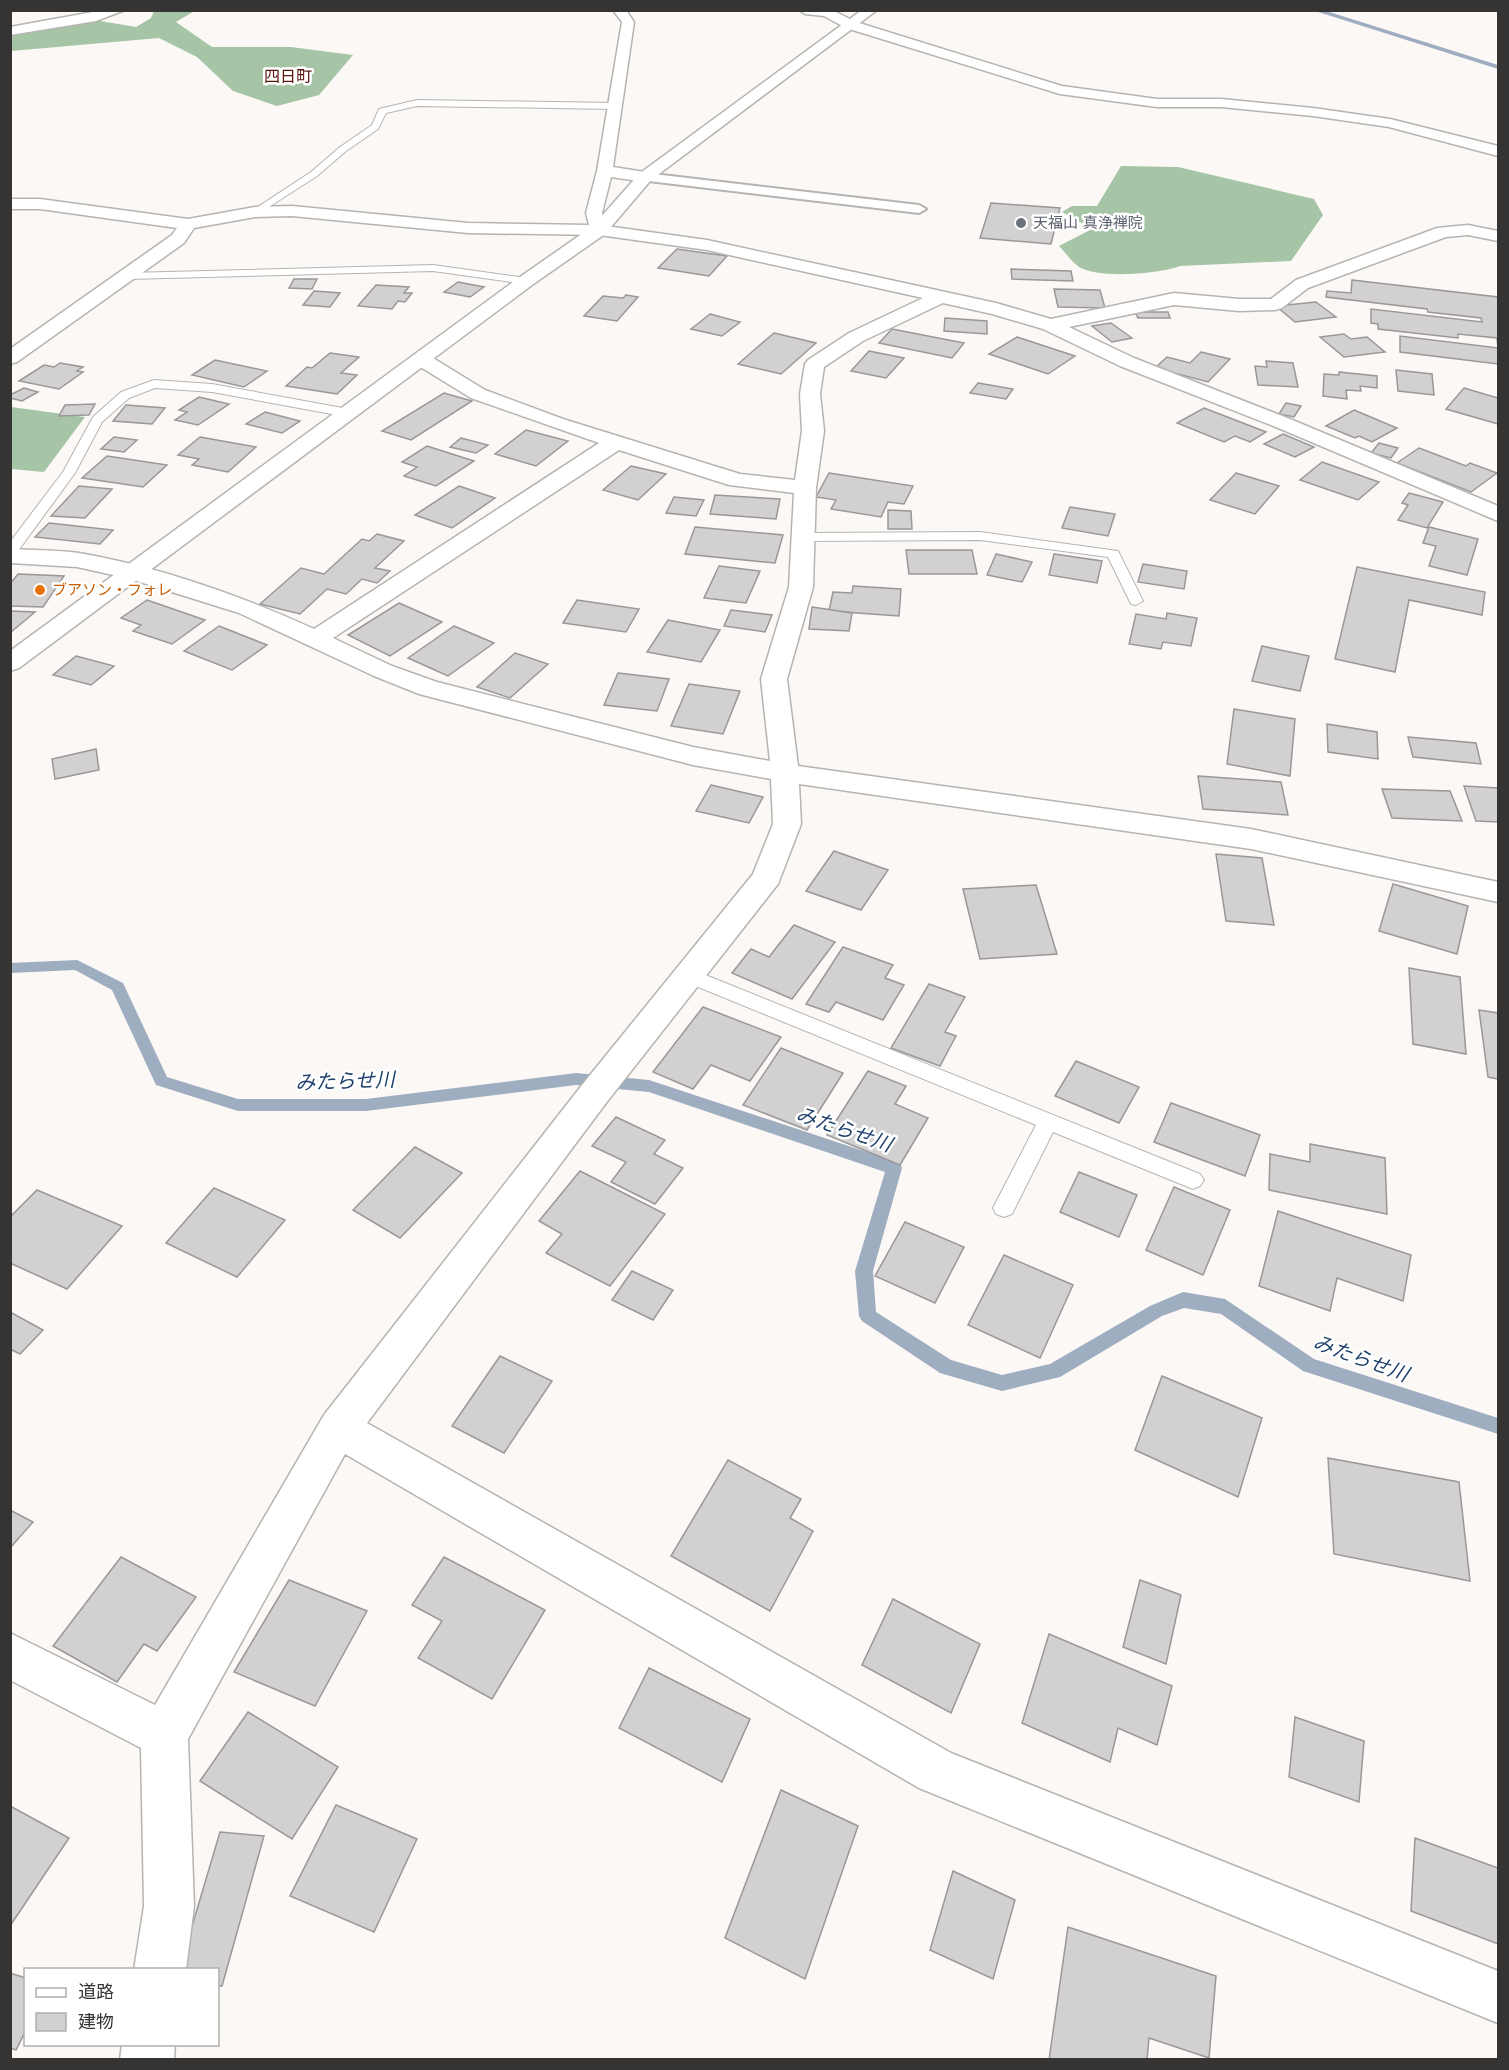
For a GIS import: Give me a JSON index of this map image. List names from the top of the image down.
{
  "districts": ["四日町"],
  "water": ["みたらせ川"],
  "places": ["天福山 真浄禅院", "ブアソン・フォレ"],
  "legend": ["道路", "建物"]
}
